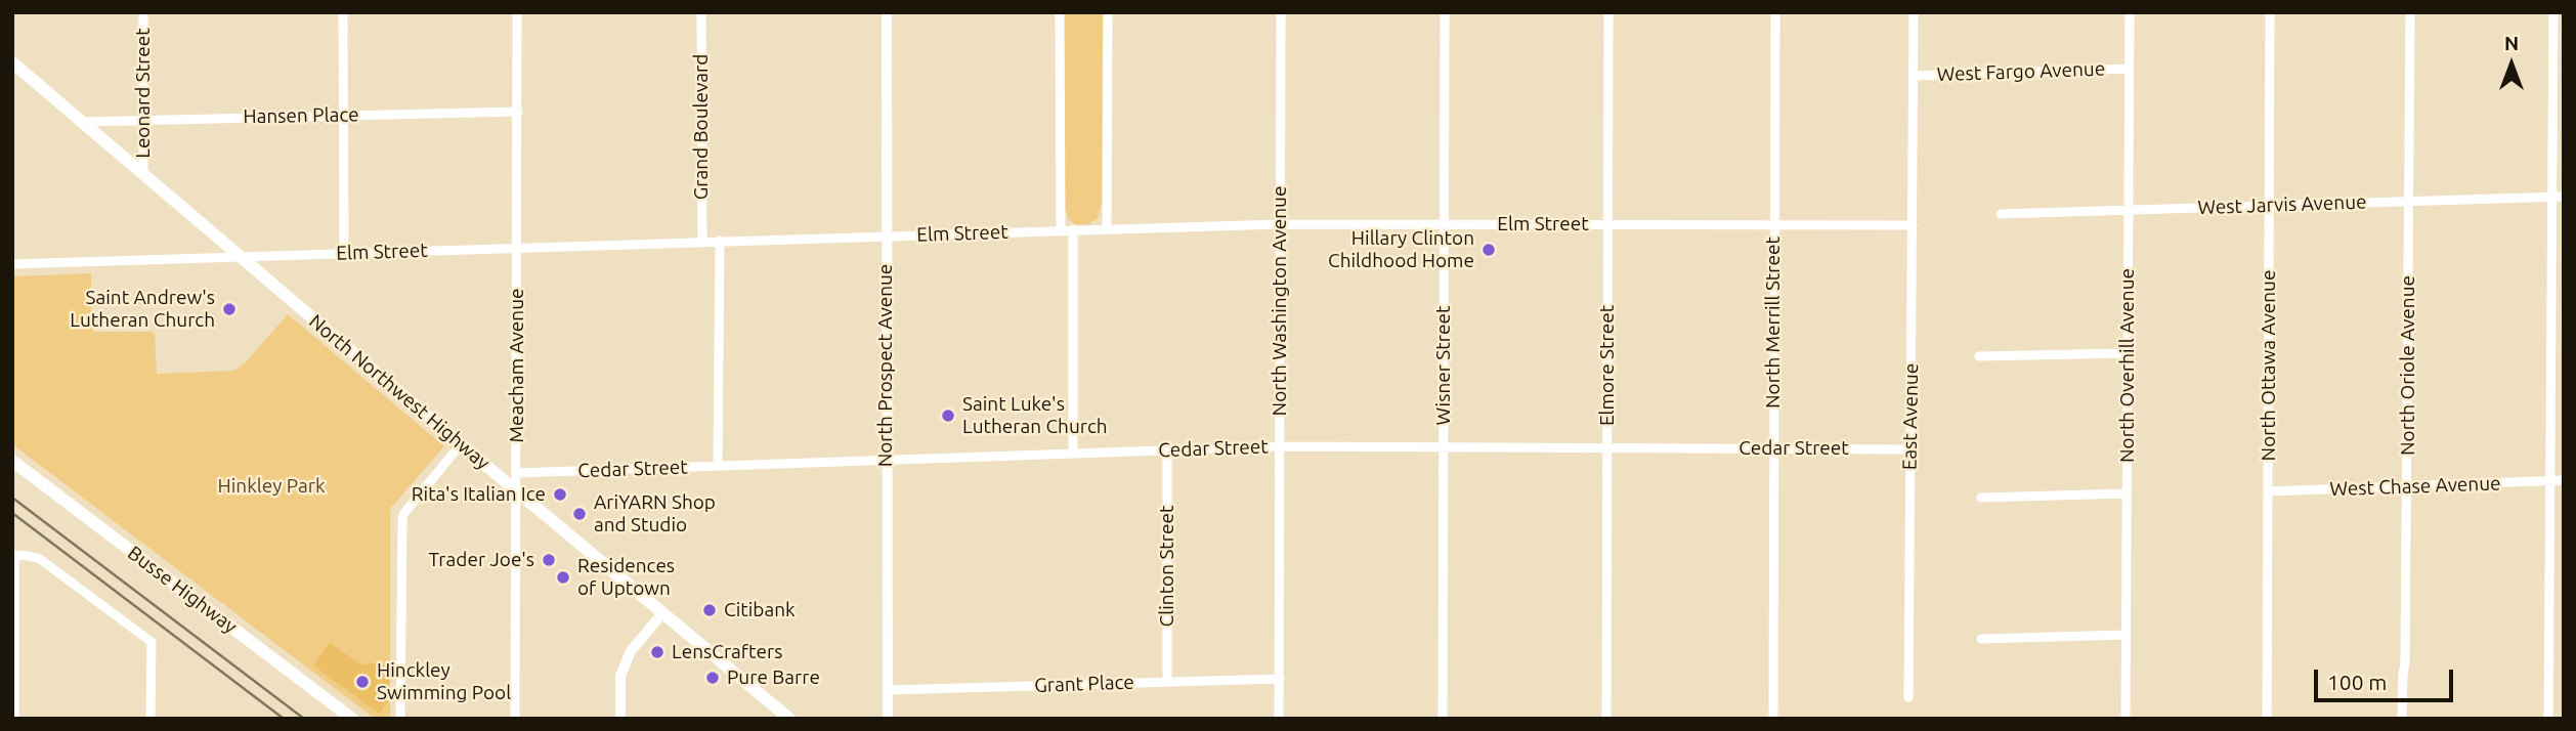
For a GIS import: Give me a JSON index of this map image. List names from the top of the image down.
{
  "streets": {
    "main road": ["North Northwest Highway", "Busse Highway"],
    "street": [
      "West Fargo Avenue",
      "Leonard Street",
      "Hansen Place",
      "Grand Boulevard",
      "West Jarvis Avenue",
      "Elm Street",
      "North Washington Avenue",
      "North Merrill Street",
      "Meacham Avenue",
      "North Prospect Avenue",
      "Wisner Street",
      "Elmore Street",
      "North Overhill Avenue",
      "North Ottawa Avenue",
      "North Oriole Avenue",
      "East Avenue",
      "Cedar Street",
      "West Chase Avenue",
      "Clinton Street",
      "Grant Place"
    ]
  },
  "crossings": [
    ["West Fargo Avenue", "North Overhill Avenue"],
    ["West Fargo Avenue", "East Avenue"],
    ["Leonard Street", "Hansen Place"],
    ["Leonard Street", "North Northwest Highway"],
    ["Hansen Place", "Meacham Avenue"],
    ["Hansen Place", "North Northwest Highway"],
    ["Grand Boulevard", "Elm Street"],
    ["West Jarvis Avenue", "North Overhill Avenue"],
    ["West Jarvis Avenue", "North Ottawa Avenue"],
    ["West Jarvis Avenue", "North Oriole Avenue"],
    ["Elm Street", "North Washington Avenue"],
    ["Elm Street", "North Merrill Street"],
    ["Elm Street", "Meacham Avenue"],
    ["Elm Street", "North Prospect Avenue"],
    ["Elm Street", "Wisner Street"],
    ["Elm Street", "Elmore Street"],
    ["Elm Street", "North Northwest Highway"],
    ["Elm Street", "East Avenue"],
    ["North Washington Avenue", "Cedar Street"],
    ["North Washington Avenue", "Grant Place"],
    ["North Merrill Street", "Cedar Street"],
    ["Meacham Avenue", "North Northwest Highway"],
    ["Meacham Avenue", "Cedar Street"],
    ["North Prospect Avenue", "Cedar Street"],
    ["North Prospect Avenue", "Grant Place"],
    ["Wisner Street", "Cedar Street"],
    ["Elmore Street", "Cedar Street"],
    ["North Ottawa Avenue", "West Chase Avenue"],
    ["North Oriole Avenue", "West Chase Avenue"],
    ["East Avenue", "Cedar Street"],
    ["Cedar Street", "Clinton Street"],
    ["Clinton Street", "Grant Place"]
  ],
  "parks": ["Hinkley Park"],
  "places": [
    "Hillary Clinton Childhood Home",
    "Saint Andrew's Lutheran Church",
    "Saint Luke's Lutheran Church",
    "Rita's Italian Ice",
    "AriYARN Shop and Studio",
    "Trader Joe's",
    "Residences of Uptown",
    "Citibank",
    "LensCrafters",
    "Pure Barre",
    "Hinckley Swimming Pool"
  ],
  "scale_bar": "100 m",
  "north": "top"
}
